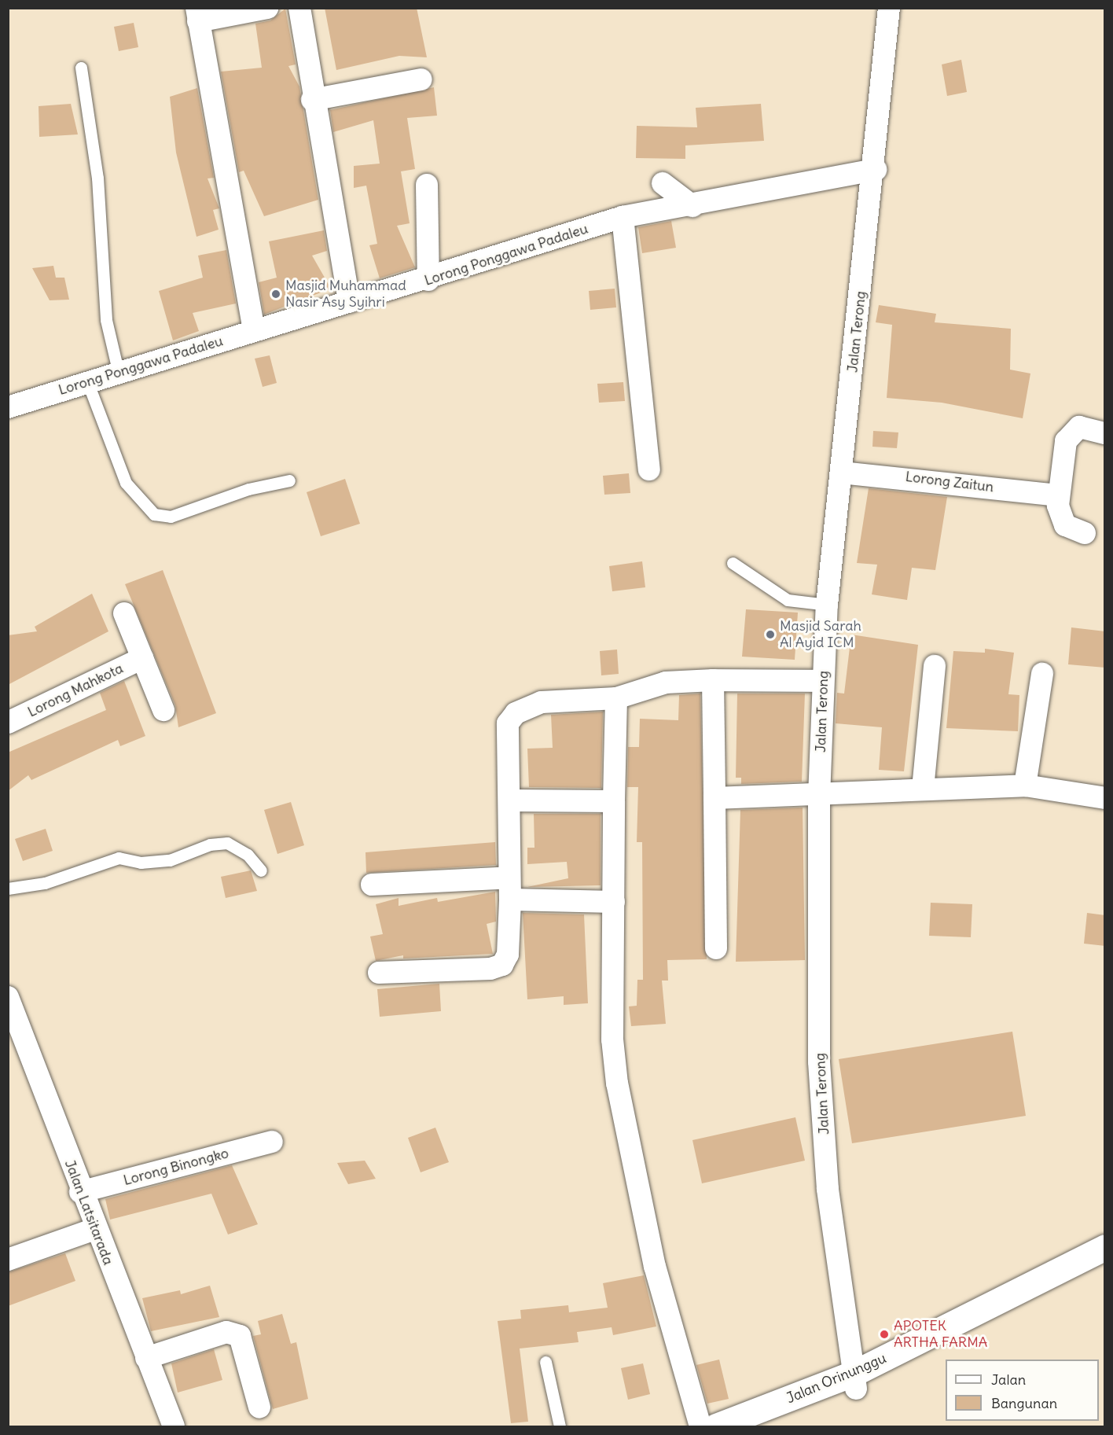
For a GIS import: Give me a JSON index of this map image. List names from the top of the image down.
{
  "streets": {
    "street": [
      "Lorong Ponggawa Padaleu",
      "Jalan Terong",
      "Lorong Zaitun",
      "Lorong Mahkota",
      "Lorong Binongko",
      "Jalan Latsitarada",
      "Jalan Orinunggu"
    ]
  },
  "crossings": [
    ["Lorong Ponggawa Padaleu", "Jalan Terong"],
    ["Jalan Terong", "Lorong Zaitun"],
    ["Jalan Terong", "Jalan Orinunggu"],
    ["Lorong Binongko", "Jalan Latsitarada"]
  ],
  "places": ["Masjid Muhammad Nasir Asy Syihri", "Masjid Sarah Al Ayid ICM", "APOTEK ARTHA FARMA"],
  "legend": ["Jalan", "Bangunan"]
}
